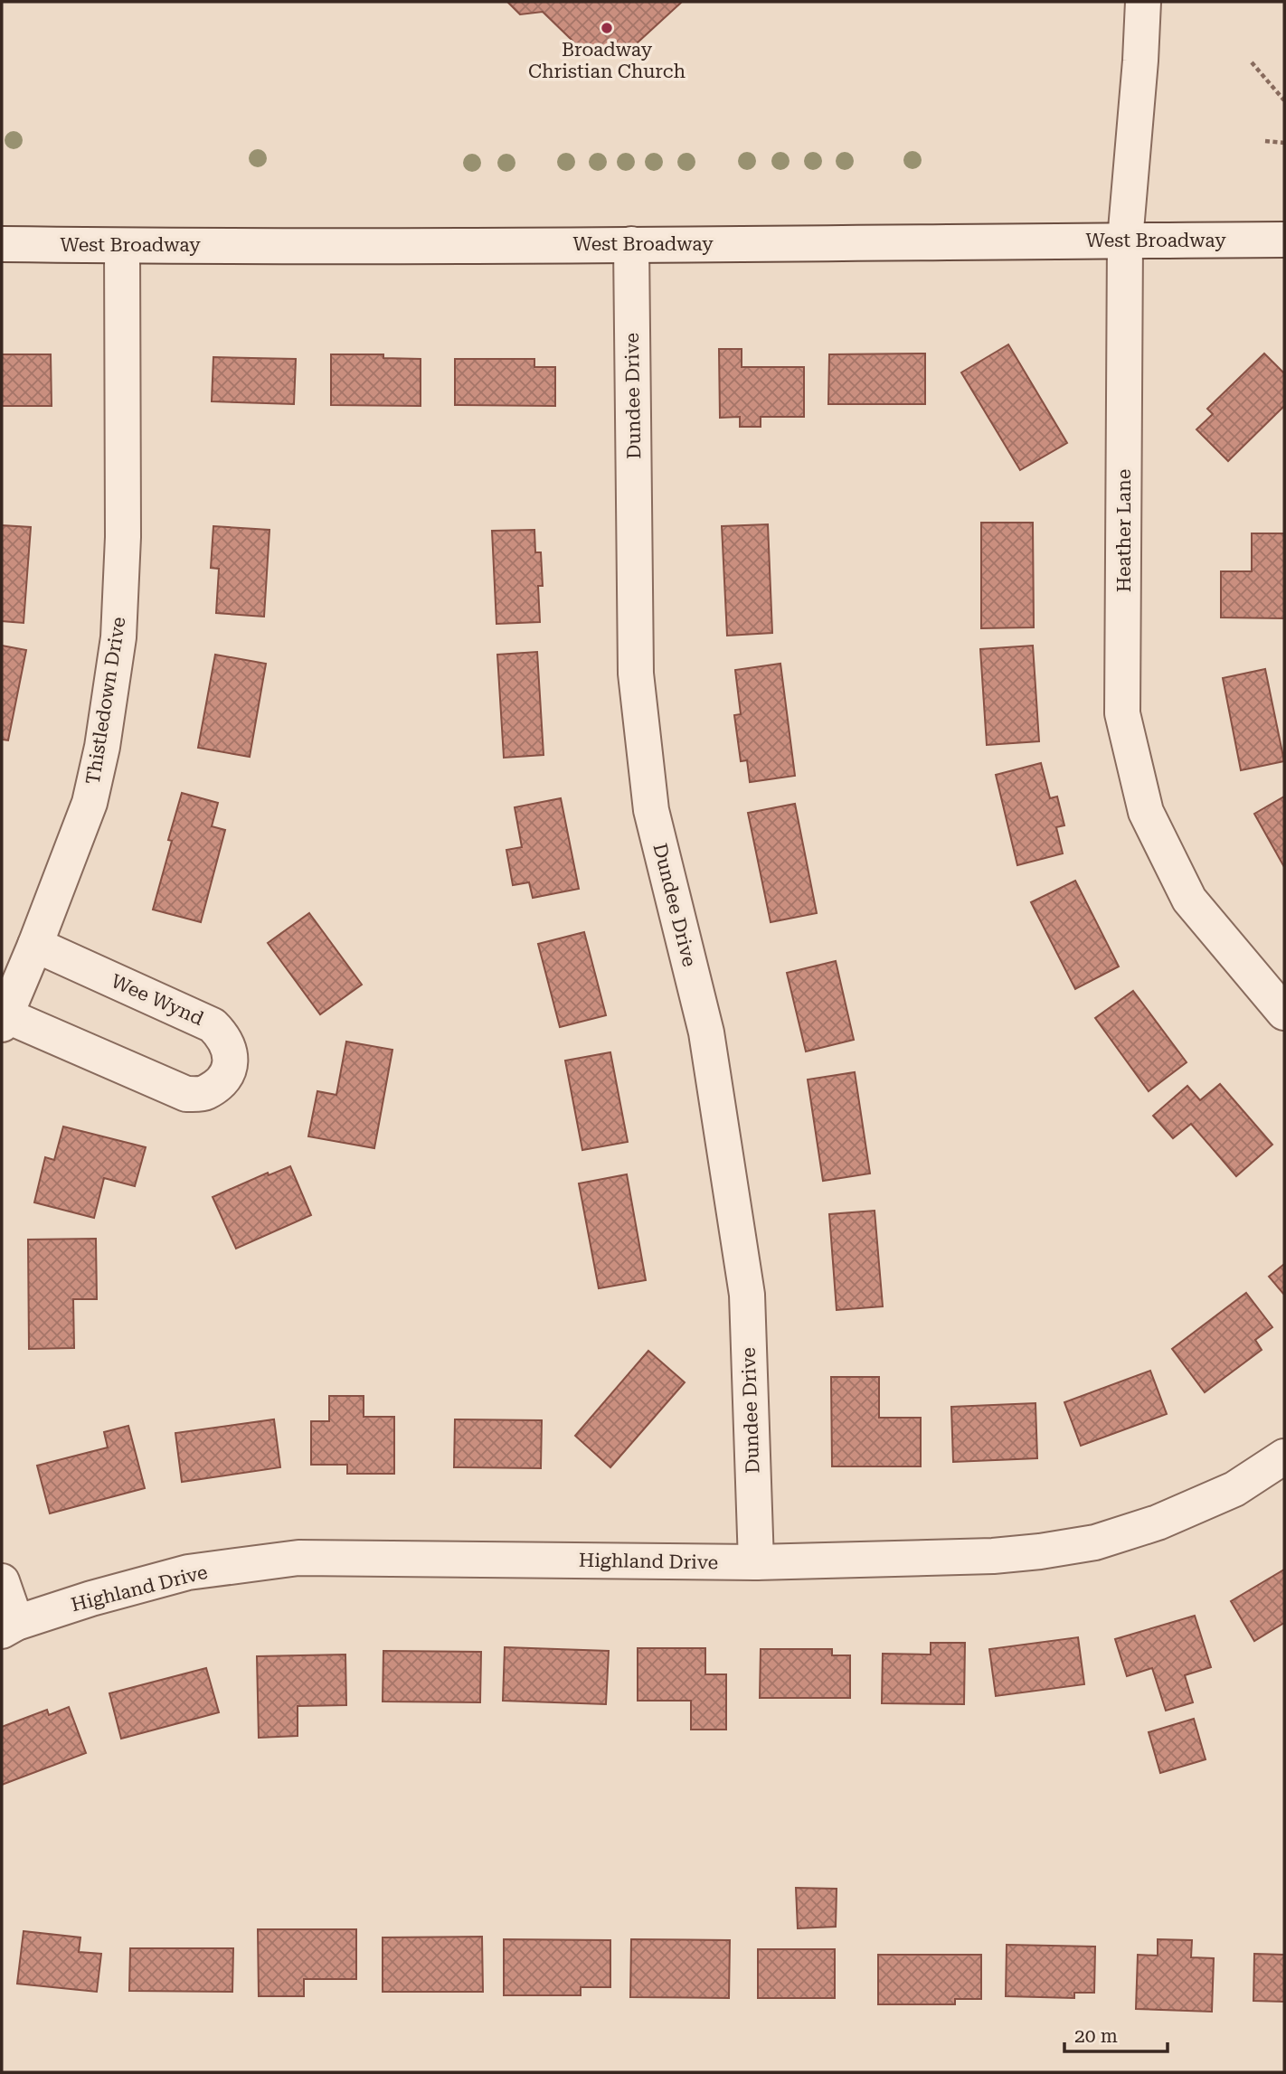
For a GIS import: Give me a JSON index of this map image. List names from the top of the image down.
{
  "streets": {
    "street": [
      "West Broadway",
      "Dundee Drive",
      "Heather Lane",
      "Thistledown Drive",
      "Wee Wynd",
      "Highland Drive"
    ]
  },
  "crossings": [
    ["West Broadway", "Dundee Drive"],
    ["West Broadway", "Heather Lane"],
    ["West Broadway", "Thistledown Drive"],
    ["Dundee Drive", "Highland Drive"],
    ["Thistledown Drive", "Wee Wynd"]
  ],
  "places": ["Broadway Christian Church"],
  "scale_bar": "20 m"
}
